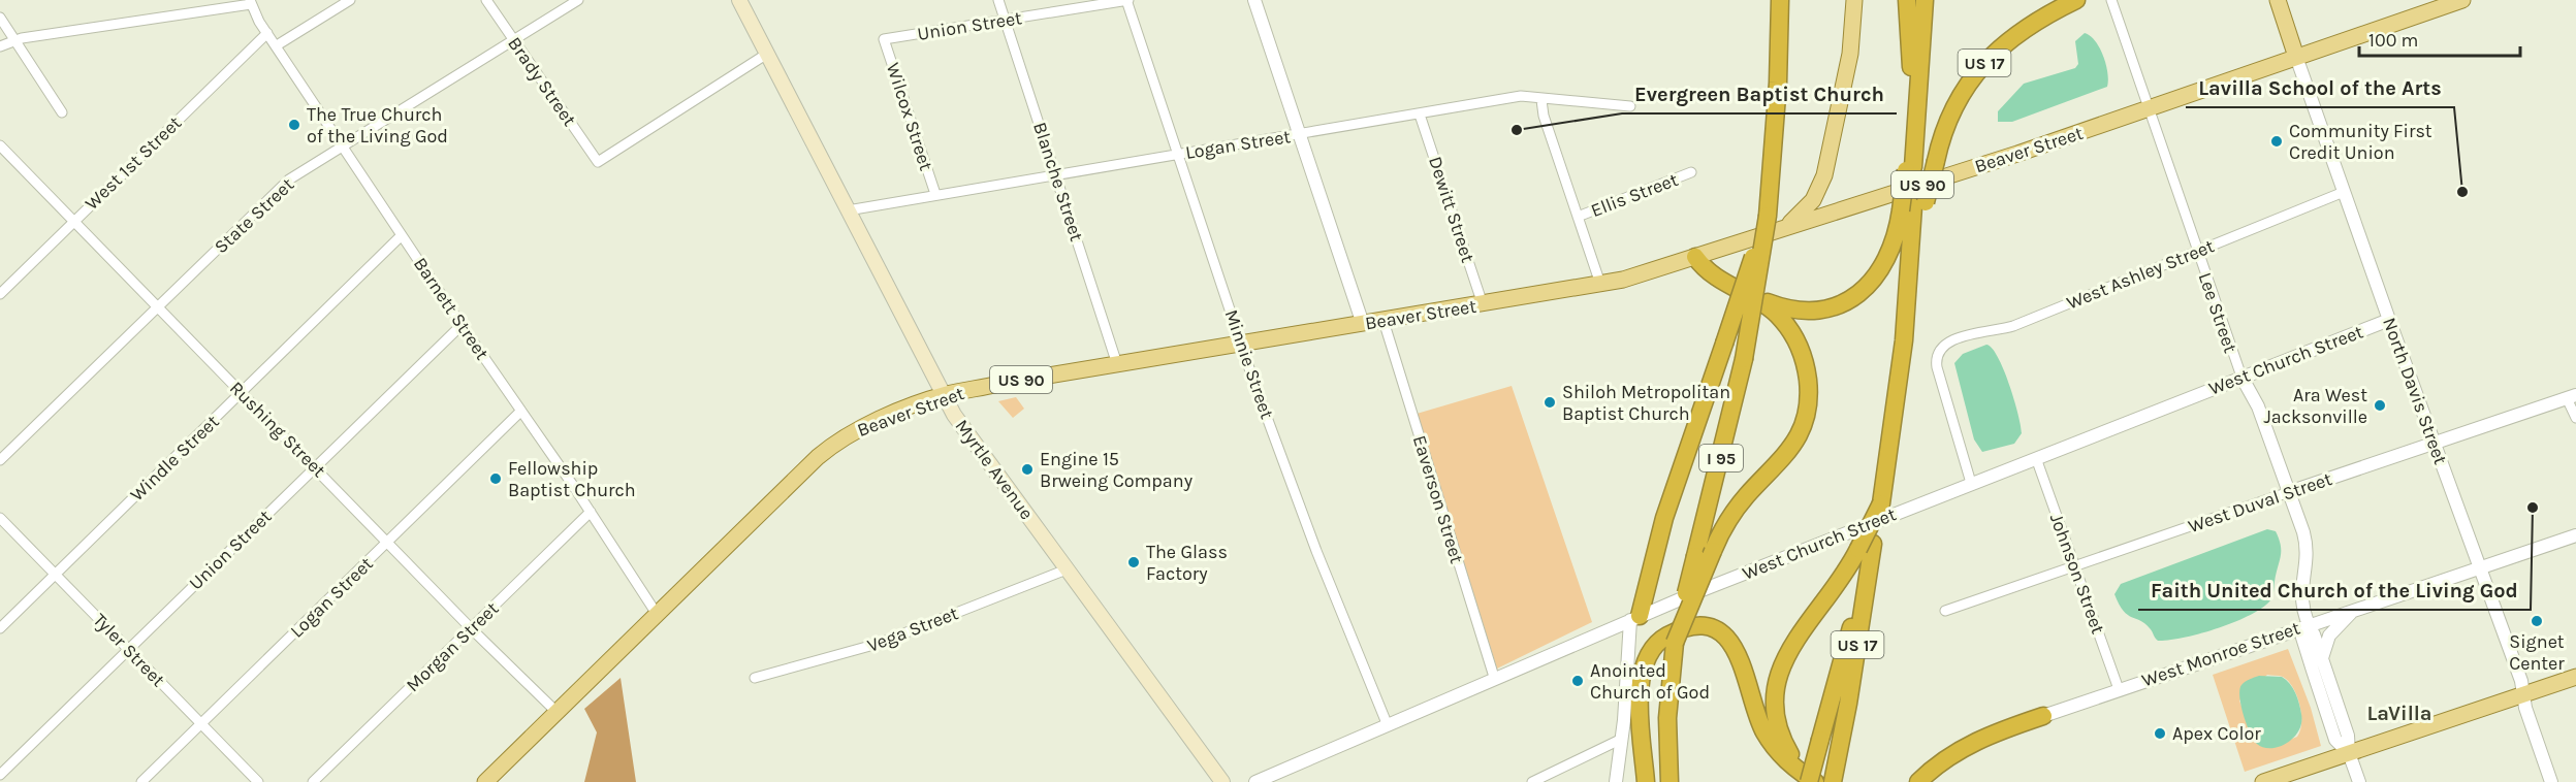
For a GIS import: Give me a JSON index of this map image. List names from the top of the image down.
{
  "streets": {
    "highway": ["US 17", "I 95"],
    "main road": [
      "Beaver Street",
      "US 90",
      "North Davis Street",
      "Myrtle Avenue"
    ],
    "street": [
      "Union Street",
      "Brady Street",
      "Wilcox Street",
      "Logan Street",
      "West 1st Street",
      "Blanche Street",
      "Ellis Street",
      "Dewitt Street",
      "State Street",
      "West Ashley Street",
      "Barnett Street",
      "Lee Street",
      "West Church Street",
      "Minnie Street",
      "Rushing Street",
      "Windle Street",
      "Eaverson Street",
      "West Duval Street",
      "Johnson Street",
      "Vega Street",
      "Morgan Street",
      "Tyler Street",
      "West Monroe Street"
    ]
  },
  "crossings": [
    ["Union Street", "Wilcox Street"],
    ["Union Street", "Blanche Street"],
    ["Union Street", "Barnett Street"],
    ["Union Street", "Minnie Street"],
    ["Union Street", "Rushing Street"],
    ["Union Street", "Tyler Street"],
    ["Brady Street", "State Street"],
    ["Brady Street", "Myrtle Avenue"],
    ["Wilcox Street", "Logan Street"],
    ["Logan Street", "Blanche Street"],
    ["Logan Street", "Dewitt Street"],
    ["Logan Street", "Barnett Street"],
    ["Logan Street", "Minnie Street"],
    ["Logan Street", "Rushing Street"],
    ["Logan Street", "Myrtle Avenue"],
    ["Logan Street", "Tyler Street"],
    ["Beaver Street", "Blanche Street"],
    ["Beaver Street", "Dewitt Street"],
    ["Beaver Street", "Barnett Street"],
    ["Beaver Street", "Lee Street"],
    ["Beaver Street", "Minnie Street"],
    ["Beaver Street", "North Davis Street"],
    ["Beaver Street", "Rushing Street"],
    ["Beaver Street", "Myrtle Avenue"],
    ["Beaver Street", "Eaverson Street"],
    ["West 1st Street", "Barnett Street"],
    ["West 1st Street", "Rushing Street"],
    ["State Street", "Barnett Street"],
    ["State Street", "Rushing Street"],
    ["West Ashley Street", "Lee Street"],
    ["West Ashley Street", "West Church Street"],
    ["West Ashley Street", "North Davis Street"],
    ["Barnett Street", "Windle Street"],
    ["Barnett Street", "Morgan Street"],
    ["Lee Street", "West Church Street"],
    ["Lee Street", "West Duval Street"],
    ["Lee Street", "West Monroe Street"],
    ["West Church Street", "Minnie Street"],
    ["West Church Street", "North Davis Street"],
    ["West Church Street", "Eaverson Street"],
    ["West Church Street", "Johnson Street"],
    ["North Davis Street", "West Duval Street"],
    ["North Davis Street", "West Monroe Street"],
    ["Rushing Street", "Windle Street"],
    ["Rushing Street", "Morgan Street"],
    ["Windle Street", "Tyler Street"],
    ["Myrtle Avenue", "Vega Street"],
    ["West Duval Street", "Johnson Street"],
    ["Johnson Street", "West Monroe Street"]
  ],
  "districts": ["LaVilla"],
  "places": [
    "The True Church of the Living God",
    "Evergreen Baptist Church",
    "Community First Credit Union",
    "Lavilla School of the Arts",
    "Shiloh Metropolitan Baptist Church",
    "Ara West Jacksonville",
    "Engine 15 Brweing Company",
    "Fellowship Baptist Church",
    "Faith United Church of the Living God",
    "The Glass Factory",
    "Signet Center",
    "Anointed Church of God",
    "Apex Color"
  ],
  "scale_bar": "100 m"
}
